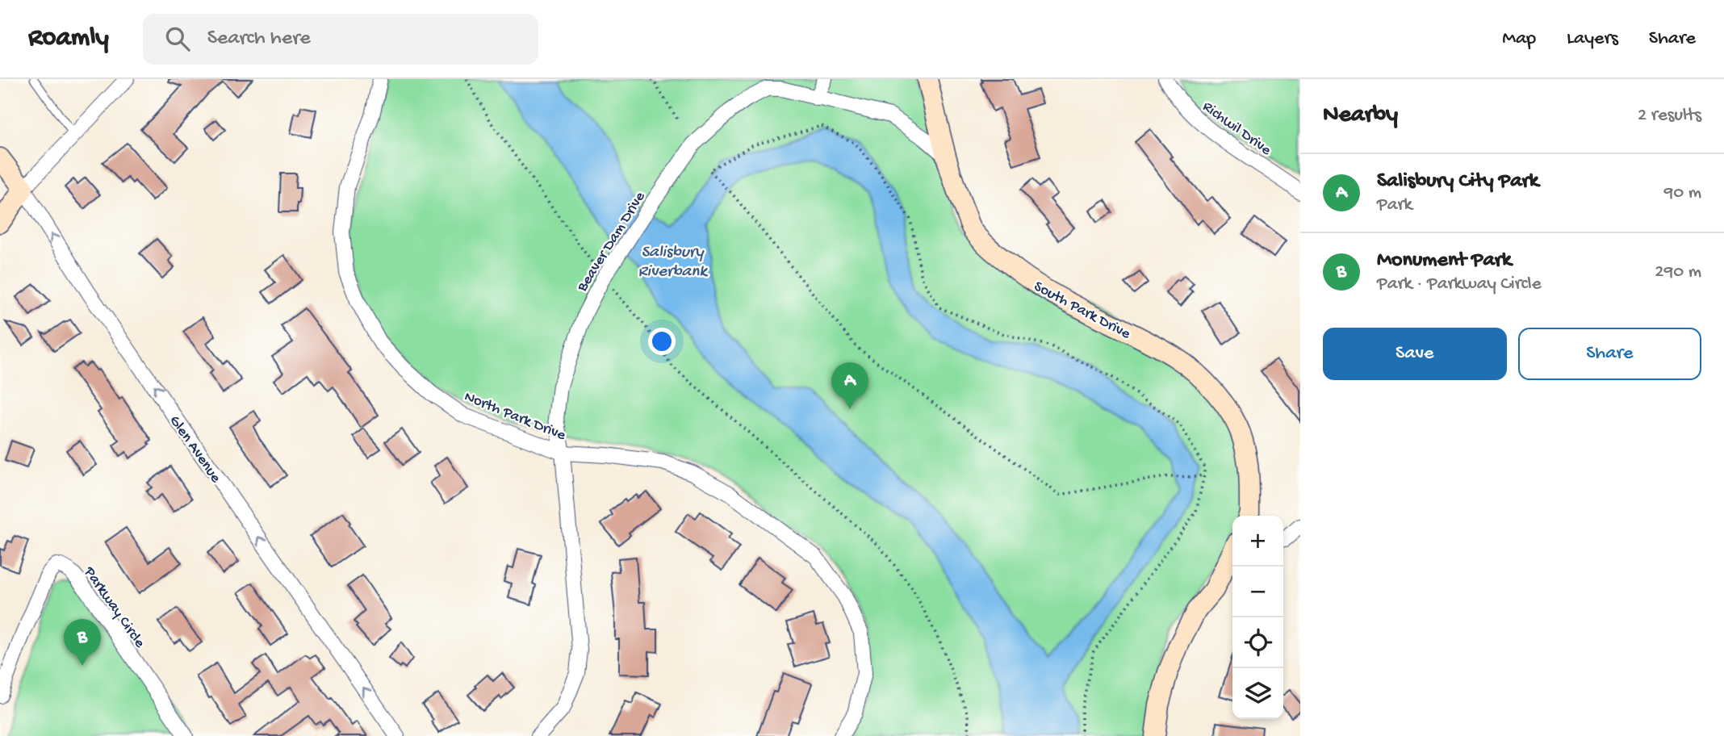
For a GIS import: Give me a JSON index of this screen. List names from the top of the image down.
{
  "streets": {
    "street": [
      "Richwil Drive",
      "Beaver Dam Drive",
      "South Park Drive",
      "North Park Drive",
      "Glen Avenue",
      "Parkway Circle"
    ]
  },
  "crossings": [
    ["Beaver Dam Drive", "South Park Drive"],
    ["Beaver Dam Drive", "North Park Drive"]
  ],
  "one_way": ["Glen Avenue"],
  "water": ["Salisbury Riverbank"],
  "page": {
    "header": "Roamly",
    "search": "Search here",
    "nav": ["Map", "Layers", "Share"],
    "heading": ["Nearby", "2 results"],
    "list": [
      {
        "mark": "A",
        "name": "Salisbury City Park",
        "note": "Park",
        "value": "90 m"
      },
      {
        "mark": "B",
        "name": "Monument Park",
        "note": "Park · Parkway Circle",
        "value": "290 m"
      }
    ],
    "buttons": ["Save", "Share"],
    "pins": ["A", "B"],
    "map_buttons": ["+", "−"]
  }
}
